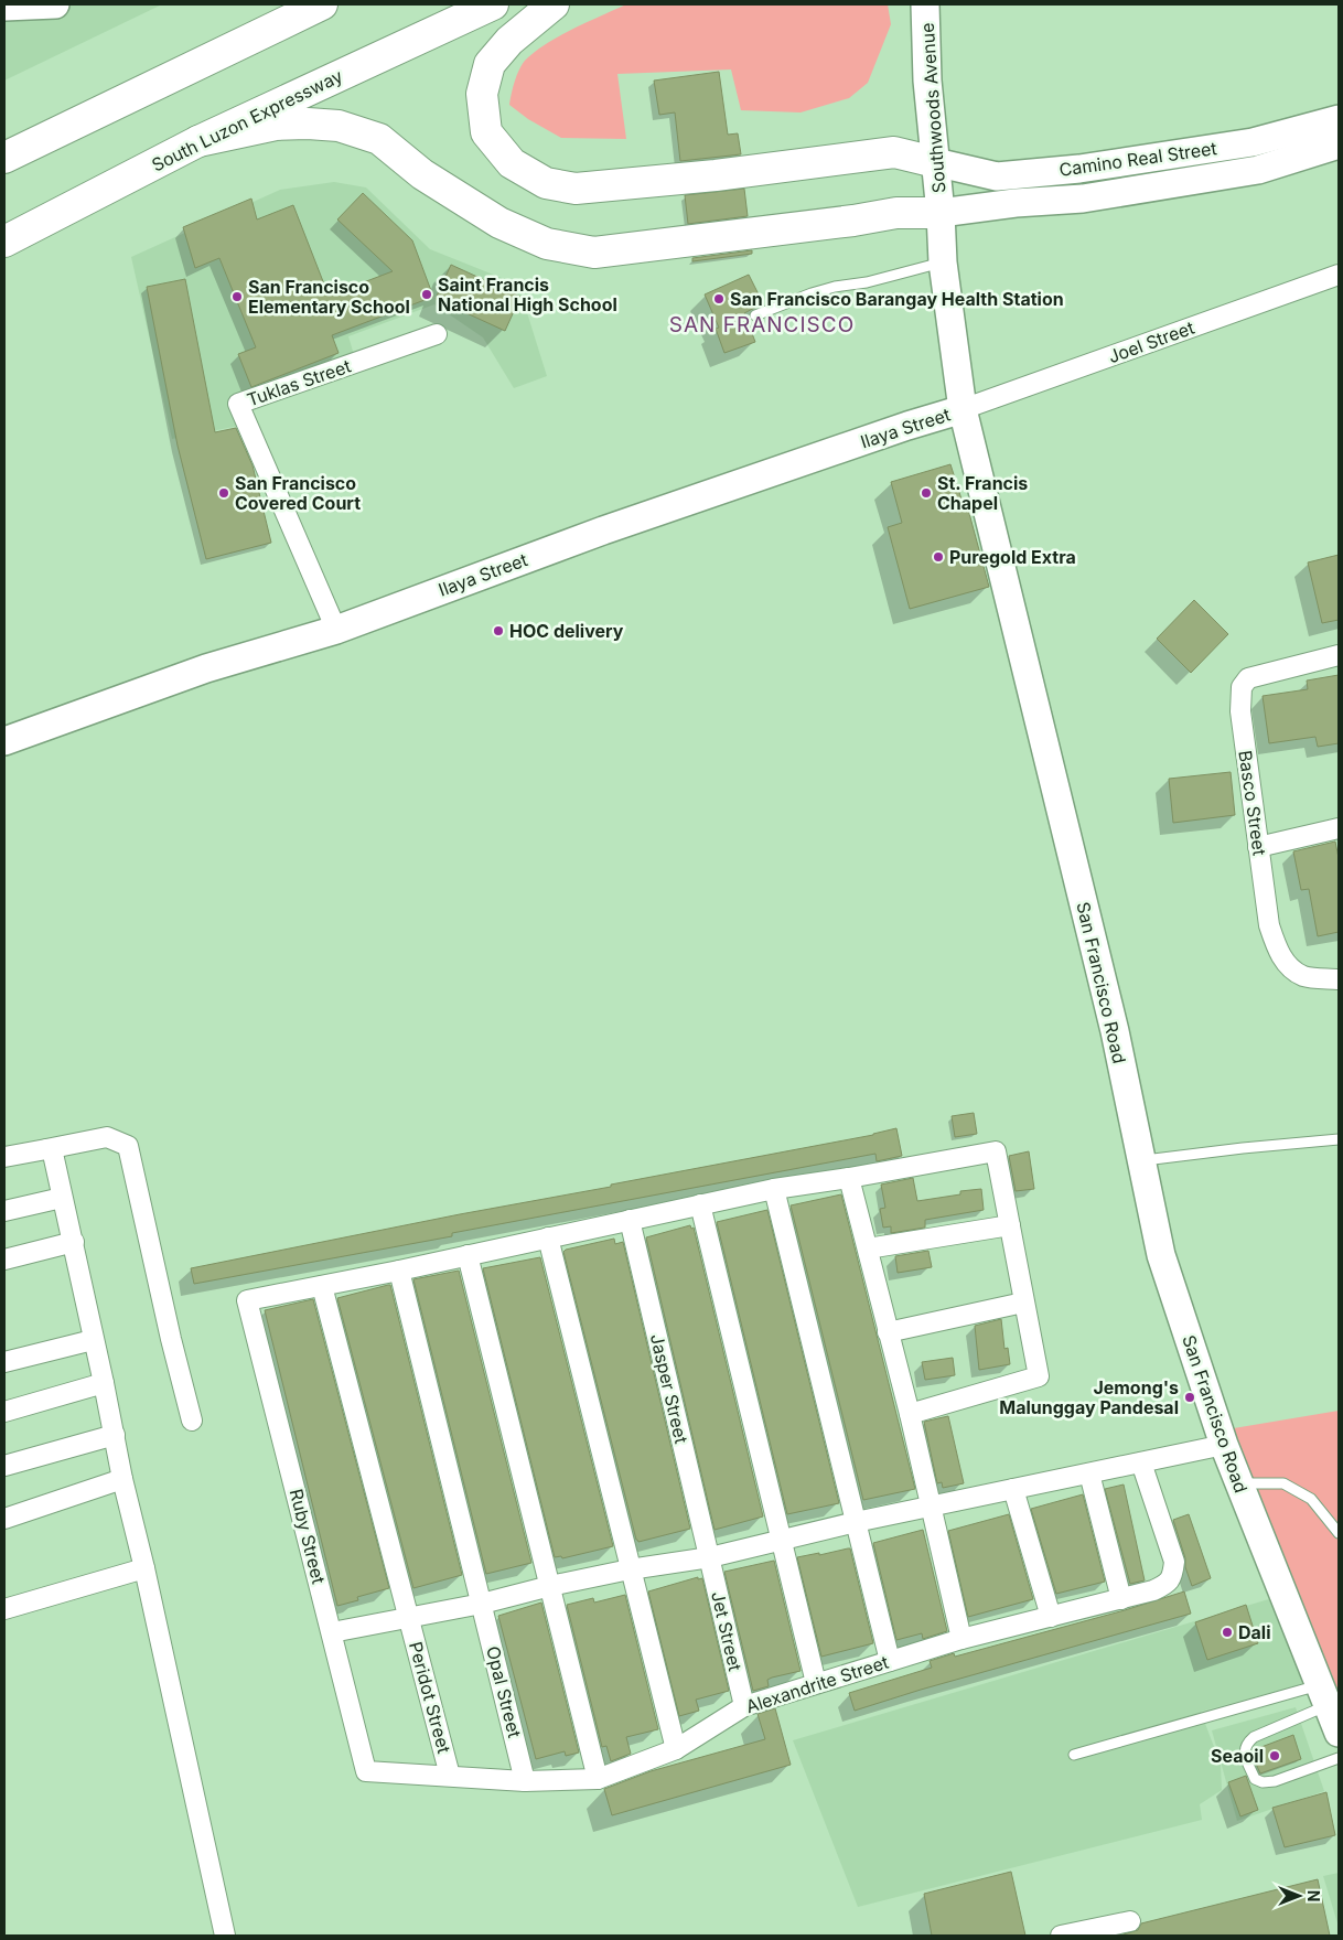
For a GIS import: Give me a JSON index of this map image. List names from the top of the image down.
{
  "streets": {
    "highway": ["South Luzon Expressway"],
    "street": [
      "Southwoods Avenue",
      "Camino Real Street",
      "Joel Street",
      "Tuklas Street",
      "Ilaya Street",
      "Basco Street",
      "San Francisco Road",
      "Jasper Street",
      "Ruby Street",
      "Jet Street",
      "Alexandrite Street",
      "Opal Street",
      "Peridot Street"
    ]
  },
  "crossings": [
    ["Southwoods Avenue", "Camino Real Street"],
    ["Southwoods Avenue", "San Francisco Road"],
    ["Camino Real Street", "San Francisco Road"],
    ["Joel Street", "Ilaya Street"],
    ["Joel Street", "San Francisco Road"],
    ["Tuklas Street", "Ilaya Street"],
    ["Ilaya Street", "San Francisco Road"],
    ["Jasper Street", "Jet Street"],
    ["Ruby Street", "Alexandrite Street"],
    ["Ruby Street", "Peridot Street"],
    ["Jet Street", "Alexandrite Street"],
    ["Alexandrite Street", "Opal Street"],
    ["Alexandrite Street", "Peridot Street"]
  ],
  "districts": ["SAN FRANCISCO"],
  "places": [
    "Saint Francis National High School",
    "San Francisco Elementary School",
    "San Francisco Barangay Health Station",
    "San Francisco Covered Court",
    "St. Francis Chapel",
    "Puregold Extra",
    "HOC delivery",
    "Jemong's Malunggay Pandesal",
    "Dali",
    "Seaoil"
  ],
  "north": "right"
}
